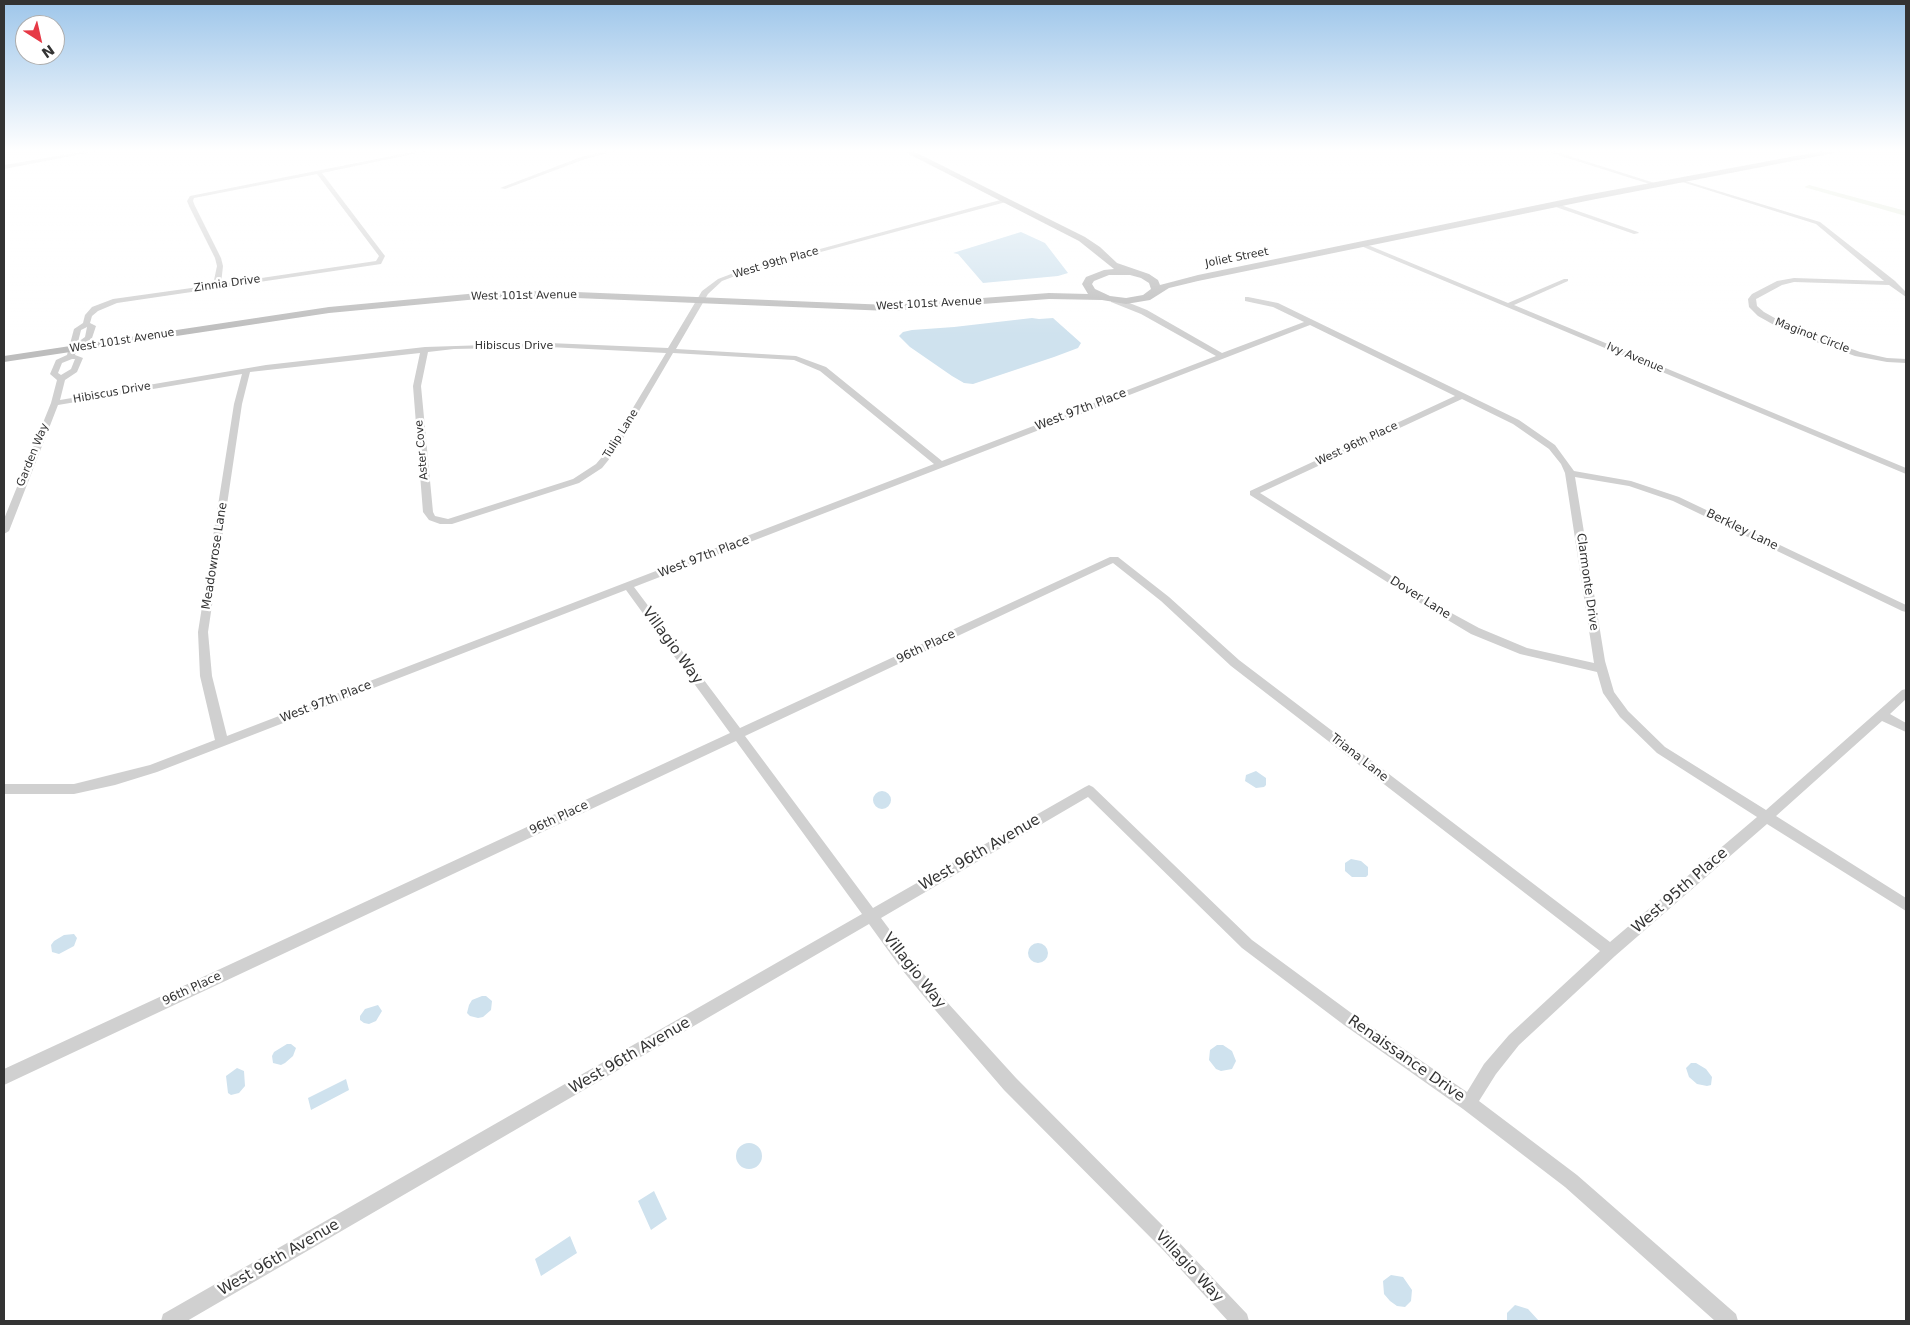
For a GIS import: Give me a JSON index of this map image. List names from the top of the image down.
{
  "streets": {
    "street": [
      "Joliet Street",
      "West 99th Place",
      "Zinnia Drive",
      "West 101st Avenue",
      "Maginot Circle",
      "Hibiscus Drive",
      "Ivy Avenue",
      "West 97th Place",
      "Tulip Lane",
      "West 96th Place",
      "Aster Cove",
      "Garden Way",
      "Berkley Lane",
      "Meadowrose Lane",
      "Clarmonte Drive",
      "Dover Lane",
      "Villagio Way",
      "96th Place",
      "Triana Lane",
      "West 96th Avenue",
      "West 95th Place",
      "Renaissance Drive"
    ]
  },
  "crossings": [
    ["Joliet Street", "West 101st Avenue"],
    ["Joliet Street", "Ivy Avenue"],
    ["West 99th Place", "West 101st Avenue"],
    ["West 99th Place", "Tulip Lane"],
    ["Zinnia Drive", "West 101st Avenue"],
    ["Zinnia Drive", "Garden Way"],
    ["West 101st Avenue", "Tulip Lane"],
    ["West 101st Avenue", "Garden Way"],
    ["Hibiscus Drive", "West 97th Place"],
    ["Hibiscus Drive", "Tulip Lane"],
    ["Hibiscus Drive", "Aster Cove"],
    ["Hibiscus Drive", "Garden Way"],
    ["Hibiscus Drive", "Meadowrose Lane"],
    ["West 97th Place", "Meadowrose Lane"],
    ["West 97th Place", "Clarmonte Drive"],
    ["West 97th Place", "Villagio Way"],
    ["Tulip Lane", "Aster Cove"],
    ["West 96th Place", "Clarmonte Drive"],
    ["West 96th Place", "Dover Lane"],
    ["Berkley Lane", "Clarmonte Drive"],
    ["Clarmonte Drive", "Dover Lane"],
    ["Clarmonte Drive", "West 95th Place"],
    ["Villagio Way", "96th Place"],
    ["Villagio Way", "West 96th Avenue"],
    ["96th Place", "Triana Lane"],
    ["Triana Lane", "West 95th Place"],
    ["West 96th Avenue", "Renaissance Drive"],
    ["West 95th Place", "Renaissance Drive"]
  ],
  "north": "bottom right"
}
